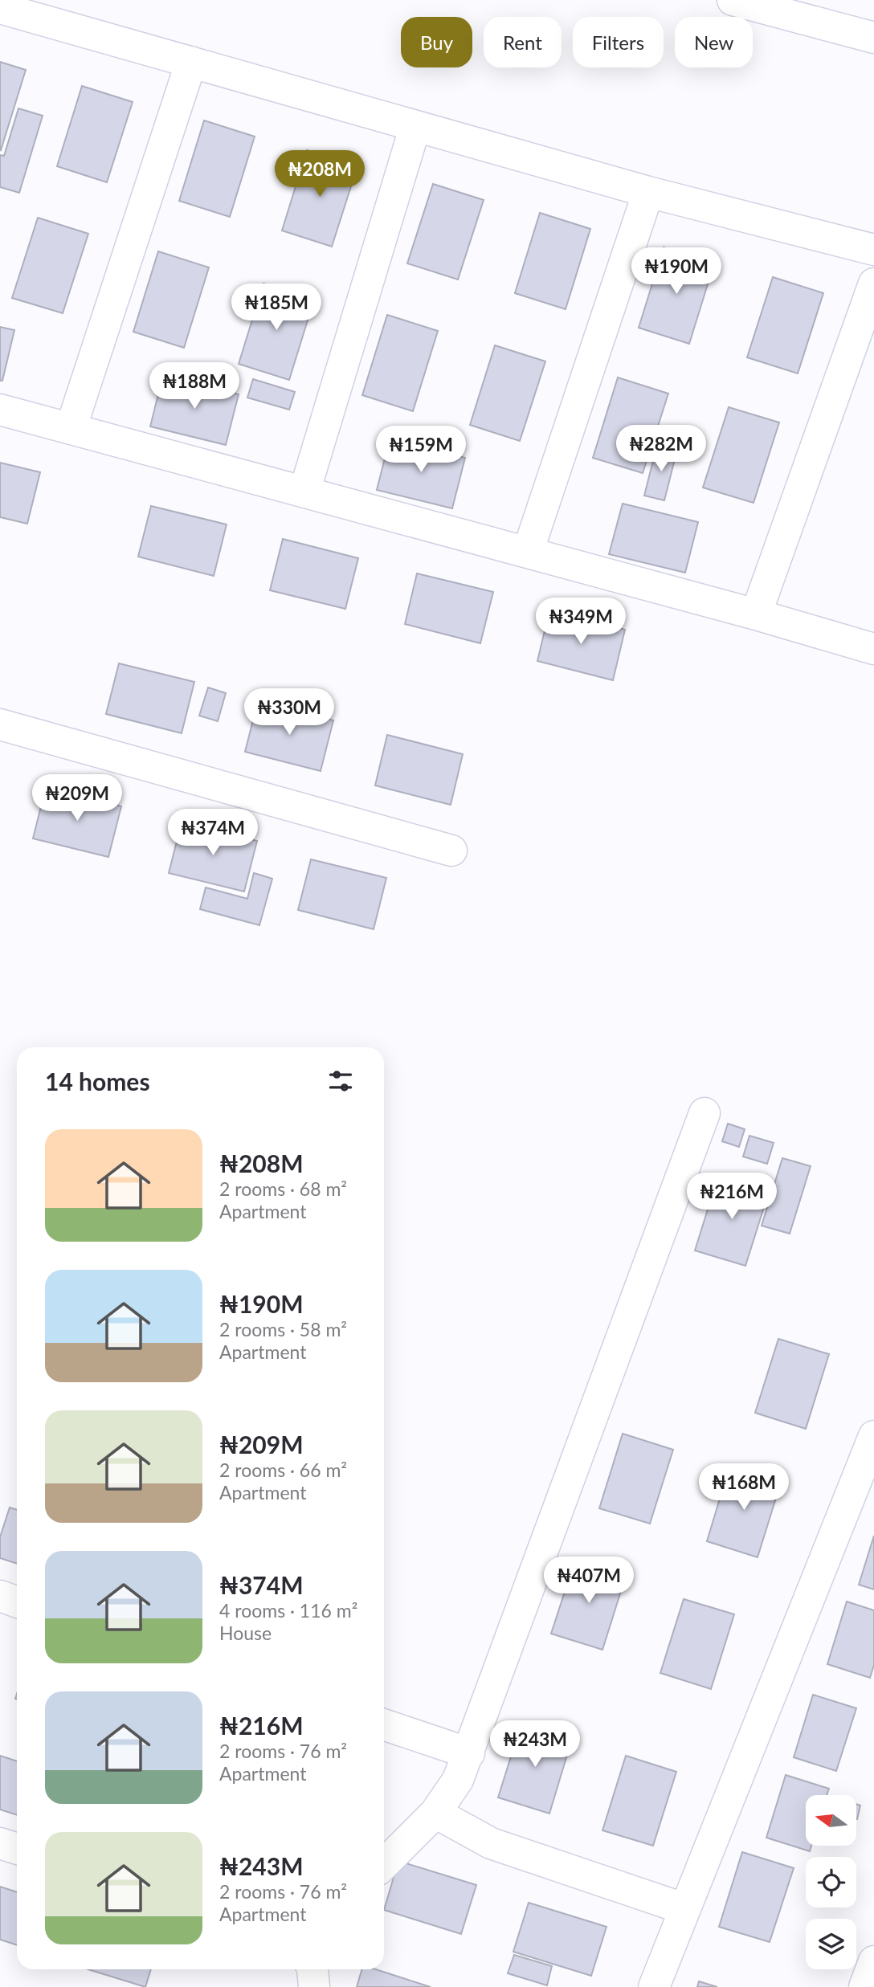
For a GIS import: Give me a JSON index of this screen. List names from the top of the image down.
{
  "north": "left",
  "page": {
    "chip": [
      "Buy",
      "Rent",
      "Filters",
      "New"
    ],
    "price": [
      "₦208M",
      "₦190M",
      "₦185M",
      "₦188M",
      "₦282M",
      "₦159M",
      "₦349M",
      "₦330M",
      "₦209M",
      "₦374M",
      "₦216M",
      "₦168M",
      "₦407M",
      "₦243M"
    ],
    "heading": "14 homes",
    "list": [
      {
        "name": "₦208M",
        "note": "2 rooms · 68 m² · Apartment"
      },
      {
        "name": "₦190M",
        "note": "2 rooms · 58 m² · Apartment"
      },
      {
        "name": "₦209M",
        "note": "2 rooms · 66 m² · Apartment"
      },
      {
        "name": "₦374M",
        "note": "4 rooms · 116 m² · House"
      },
      {
        "name": "₦216M",
        "note": "2 rooms · 76 m² · Apartment"
      },
      {
        "name": "₦243M",
        "note": "2 rooms · 76 m² · Apartment"
      }
    ]
  }
}
